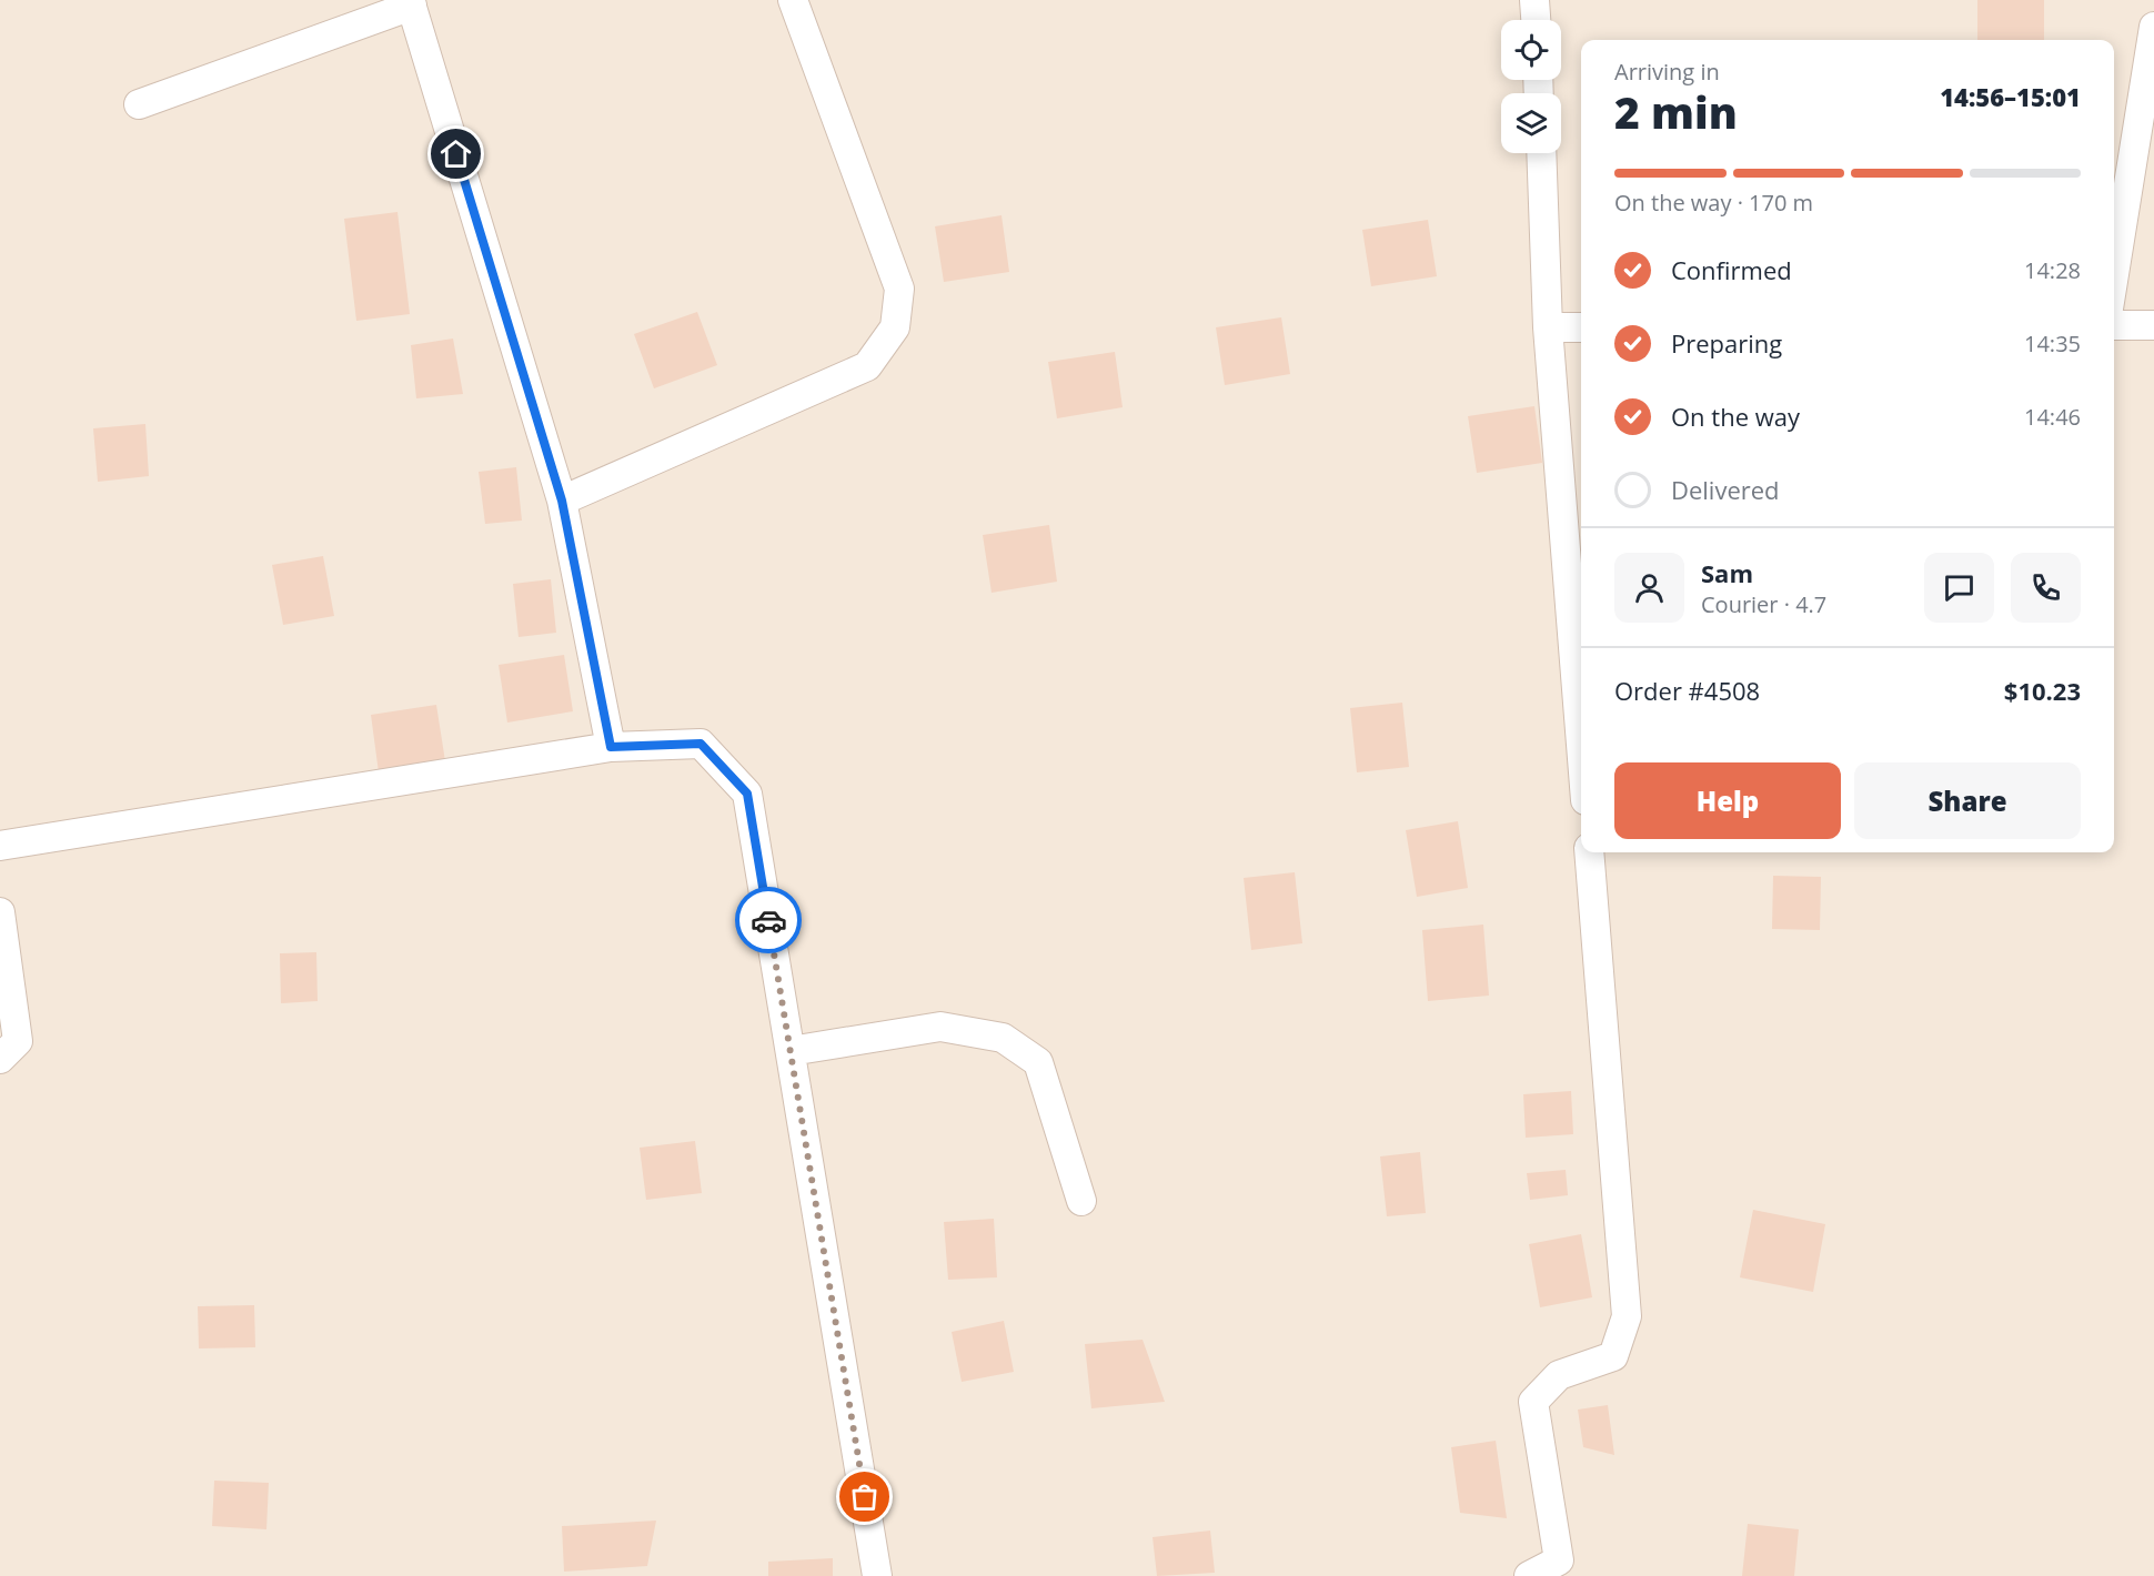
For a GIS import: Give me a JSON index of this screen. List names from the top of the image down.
{
  "page": {
    "heading": ["2 min", "Arriving in", "14:56–15:01"],
    "panel": [
      "Sam",
      "Courier · 4.7",
      "Order #4508",
      "$10.23"
    ],
    "bar": "On the way · 170 m",
    "list": [
      ["Confirmed", "14:28"],
      ["Preparing", "14:35"],
      ["On the way", "14:46"],
      "Delivered"
    ],
    "buttons": ["Help", "Share"]
  }
}
